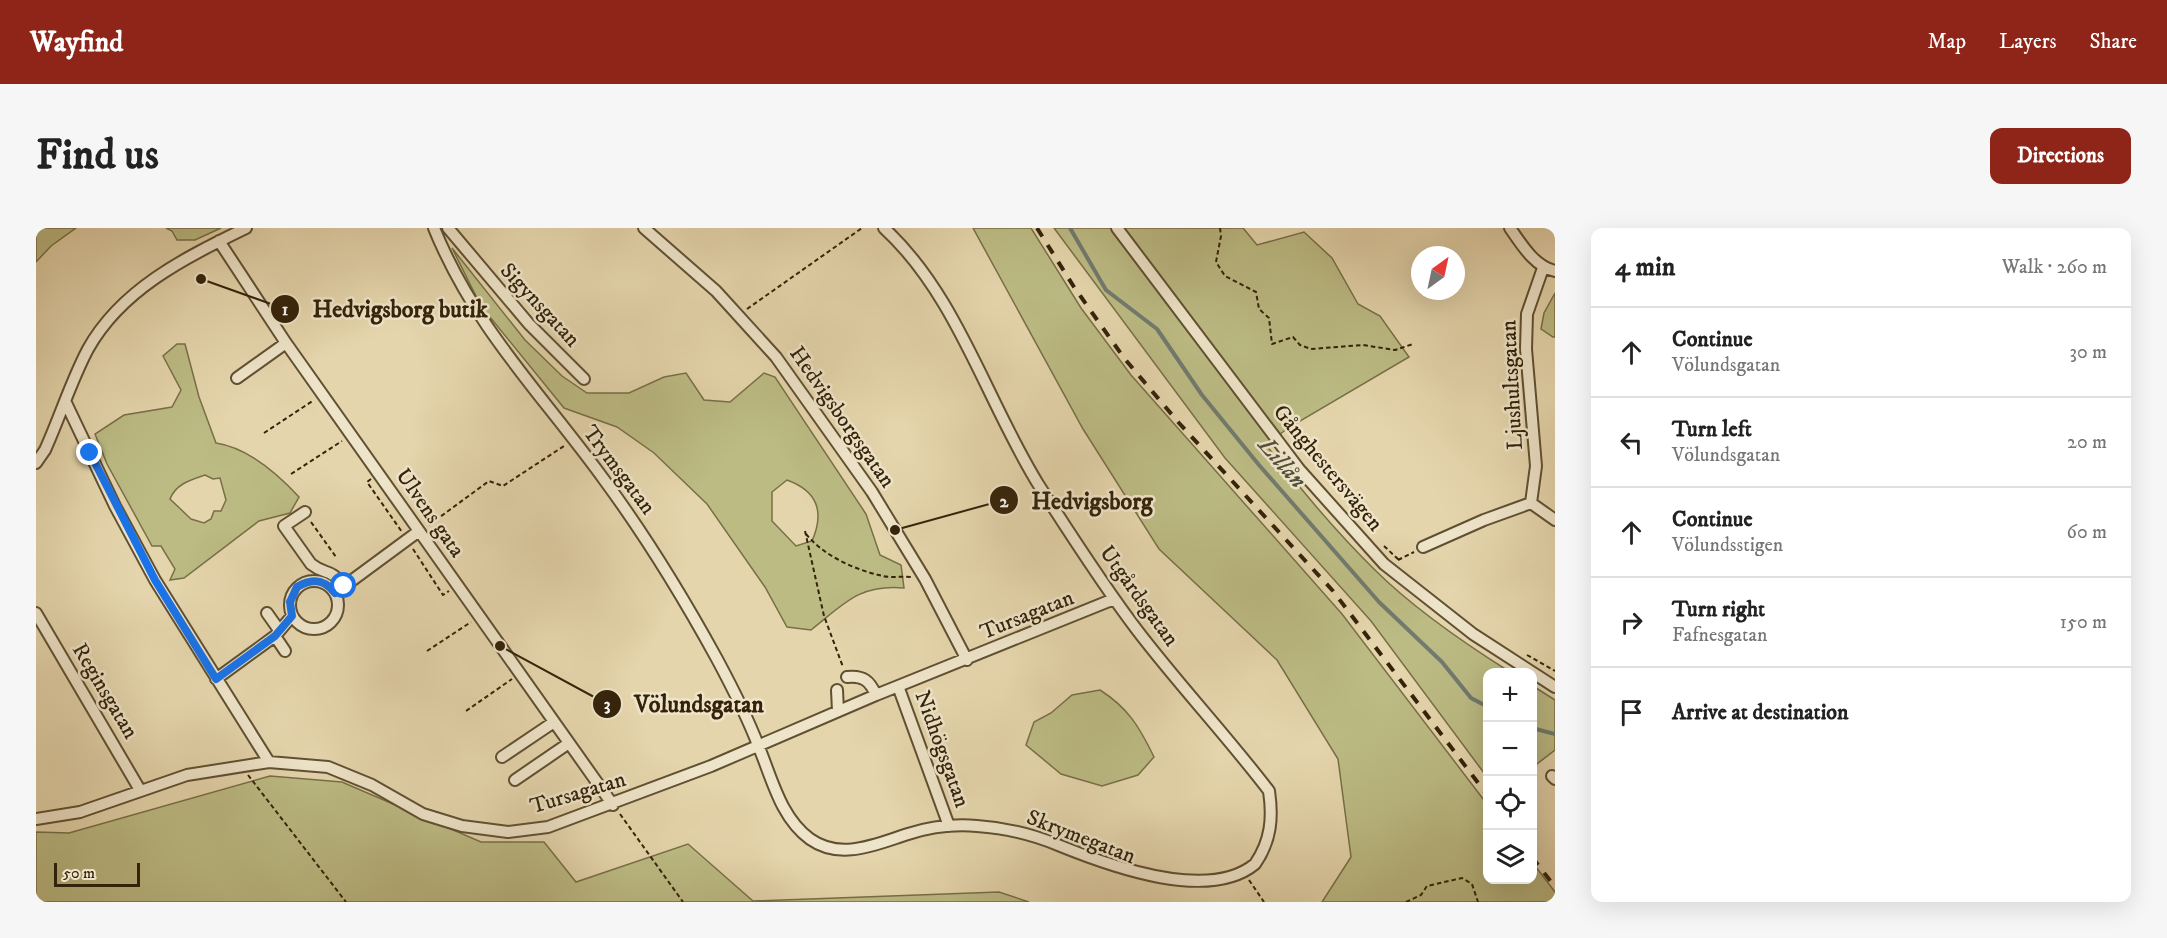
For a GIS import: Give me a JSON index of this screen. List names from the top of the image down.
{
  "streets": {
    "street": [
      "Sigynsgatan",
      "Ljushultsgatan",
      "Hedvigsborgsgatan",
      "Gånghestersvägen",
      "Trymsgatan",
      "Ulvens gata",
      "Utgårdsgatan",
      "Tursagatan",
      "Reginsgatan",
      "Nidhögsgatan",
      "Skrymegatan"
    ]
  },
  "crossings": [
    ["Hedvigsborgsgatan", "Tursagatan"],
    ["Trymsgatan", "Tursagatan"],
    ["Trymsgatan", "Skrymegatan"],
    ["Ulvens gata", "Tursagatan"],
    ["Utgårdsgatan", "Tursagatan"],
    ["Tursagatan", "Reginsgatan"],
    ["Tursagatan", "Nidhögsgatan"],
    ["Tursagatan", "Skrymegatan"],
    ["Nidhögsgatan", "Skrymegatan"]
  ],
  "water": ["Lillån"],
  "places": ["Hedvigsborg butik", "Hedvigsborg", "Völundsgatan"],
  "scale_bar": "50 m",
  "north": "top right",
  "page": {
    "header": "Wayfind",
    "nav": ["Map", "Layers", "Share"],
    "buttons": "Directions",
    "title": "Find us",
    "heading": ["4 min", "Walk · 260 m"],
    "list": [
      ["Continue", "Völundsgatan", "30 m"],
      ["Turn left", "Völundsgatan", "20 m"],
      ["Continue", "Völundsstigen", "60 m"],
      ["Turn right", "Fafnesgatan", "150 m"],
      "Arrive at destination"
    ],
    "map_buttons": ["+", "−"],
    "scale": "50 m"
  }
}
